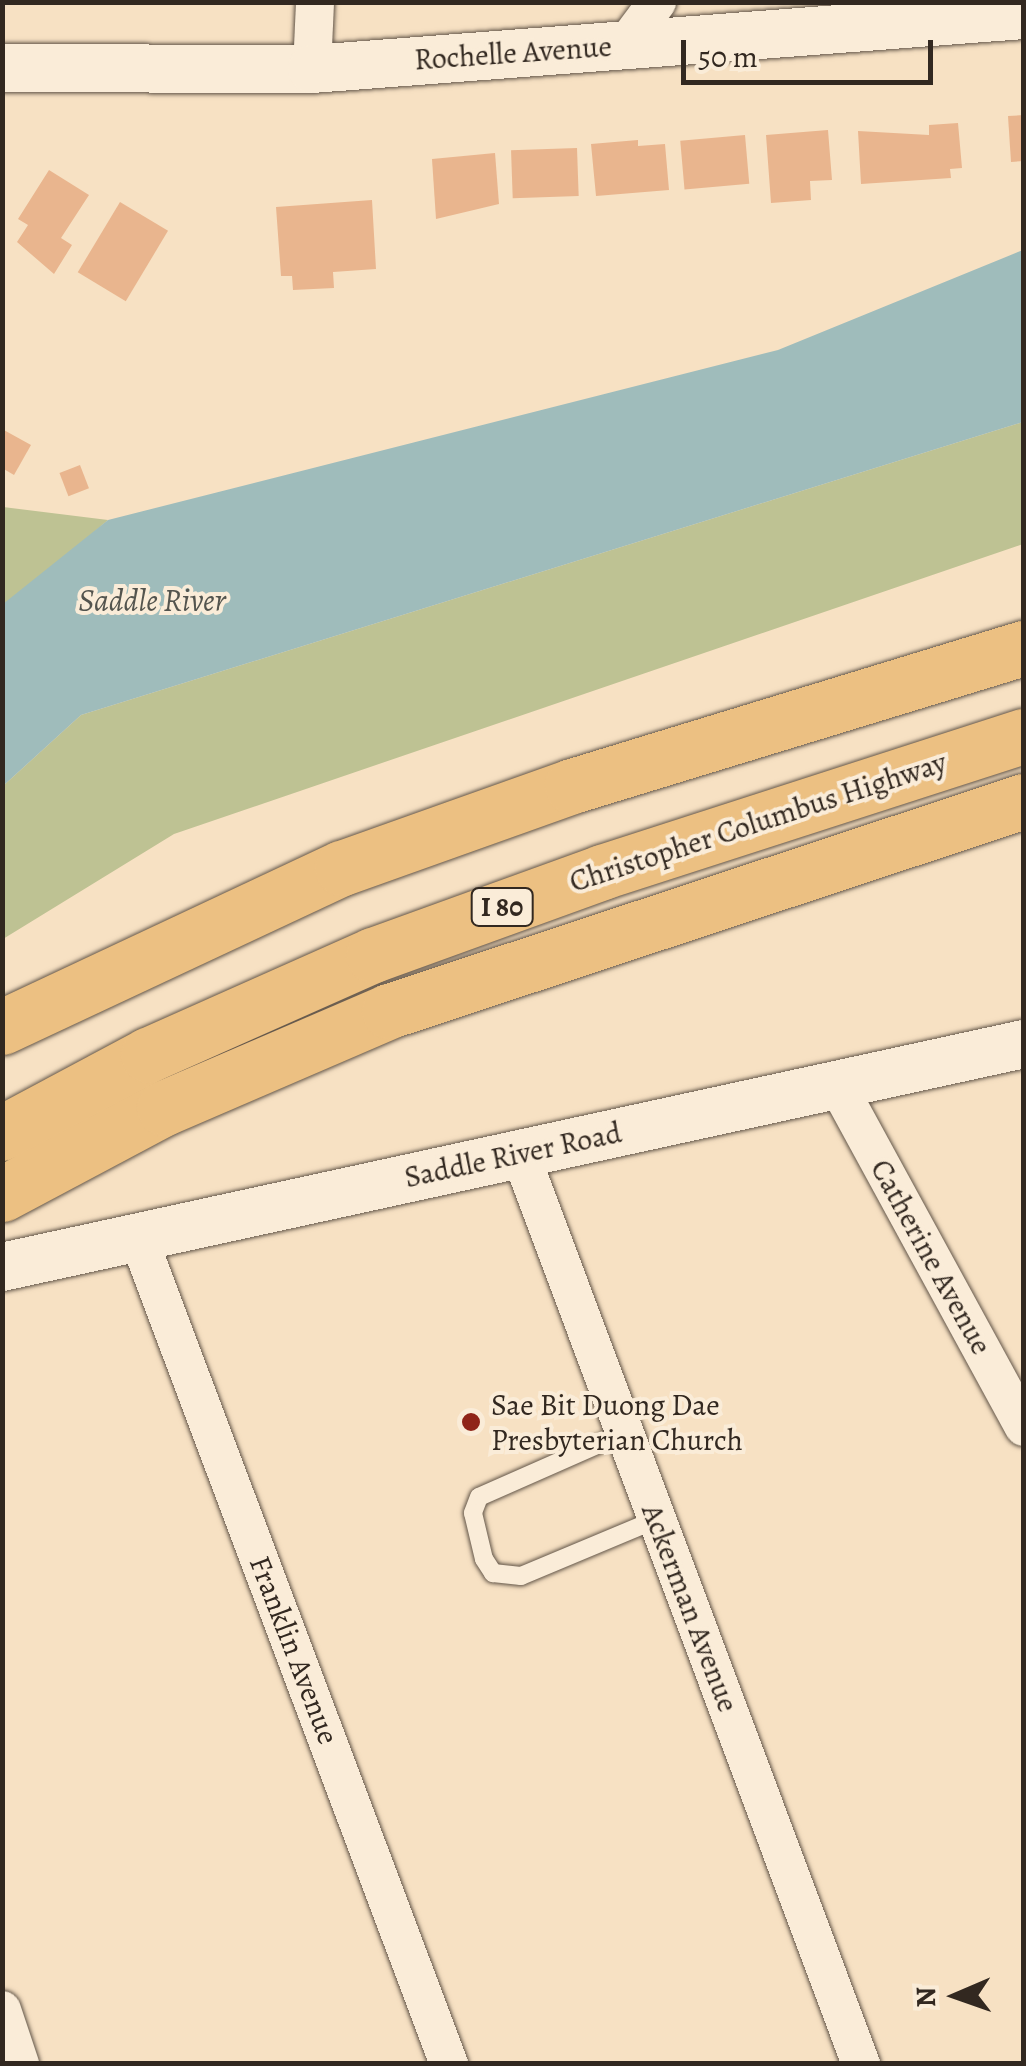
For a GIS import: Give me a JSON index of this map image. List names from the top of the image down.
{
  "streets": {
    "highway": ["Christopher Columbus Highway", "I 80"],
    "street": [
      "Rochelle Avenue",
      "Saddle River Road",
      "Catherine Avenue",
      "Ackerman Avenue",
      "Franklin Avenue"
    ]
  },
  "crossings": [
    ["Saddle River Road", "Catherine Avenue"],
    ["Saddle River Road", "Ackerman Avenue"],
    ["Saddle River Road", "Franklin Avenue"]
  ],
  "water": ["Saddle River"],
  "places": ["Sae Bit Duong Dae Presbyterian Church"],
  "scale_bar": "50 m",
  "north": "left"
}
